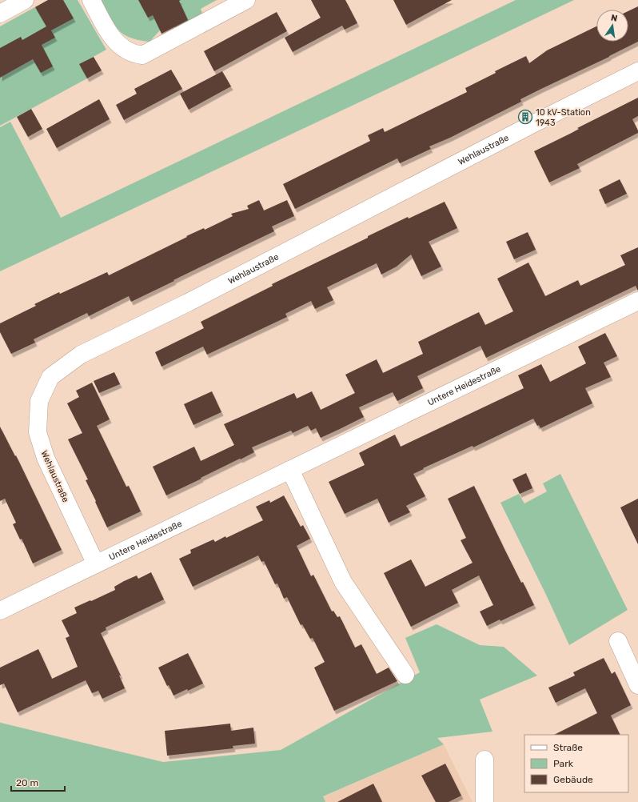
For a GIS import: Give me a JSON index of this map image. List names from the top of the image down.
{
  "streets": {
    "street": ["Wehlaustraße", "Untere Heidestraße"]
  },
  "crossings": [
    ["Wehlaustraße", "Untere Heidestraße"]
  ],
  "places": {
    "building": ["10 kV-Station 1943"]
  },
  "legend": ["Straße", "Park", "Gebäude"],
  "scale_bar": "20 m",
  "north": "top"
}
